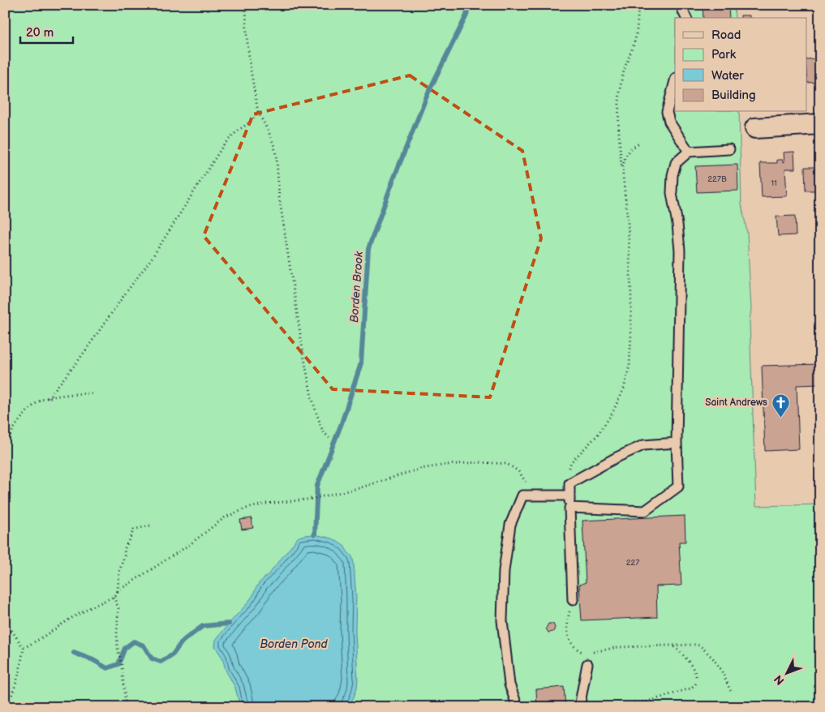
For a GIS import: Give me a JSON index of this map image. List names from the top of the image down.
{
  "water": ["Borden Brook", "Borden Pond"],
  "places": {
    "church": ["Saint Andrews"]
  },
  "house_numbers": ["227B", "11", "227"],
  "legend": [
    "Road",
    "Park",
    "Water",
    "Building"
  ],
  "scale_bar": "20 m",
  "north": "bottom left"
}
